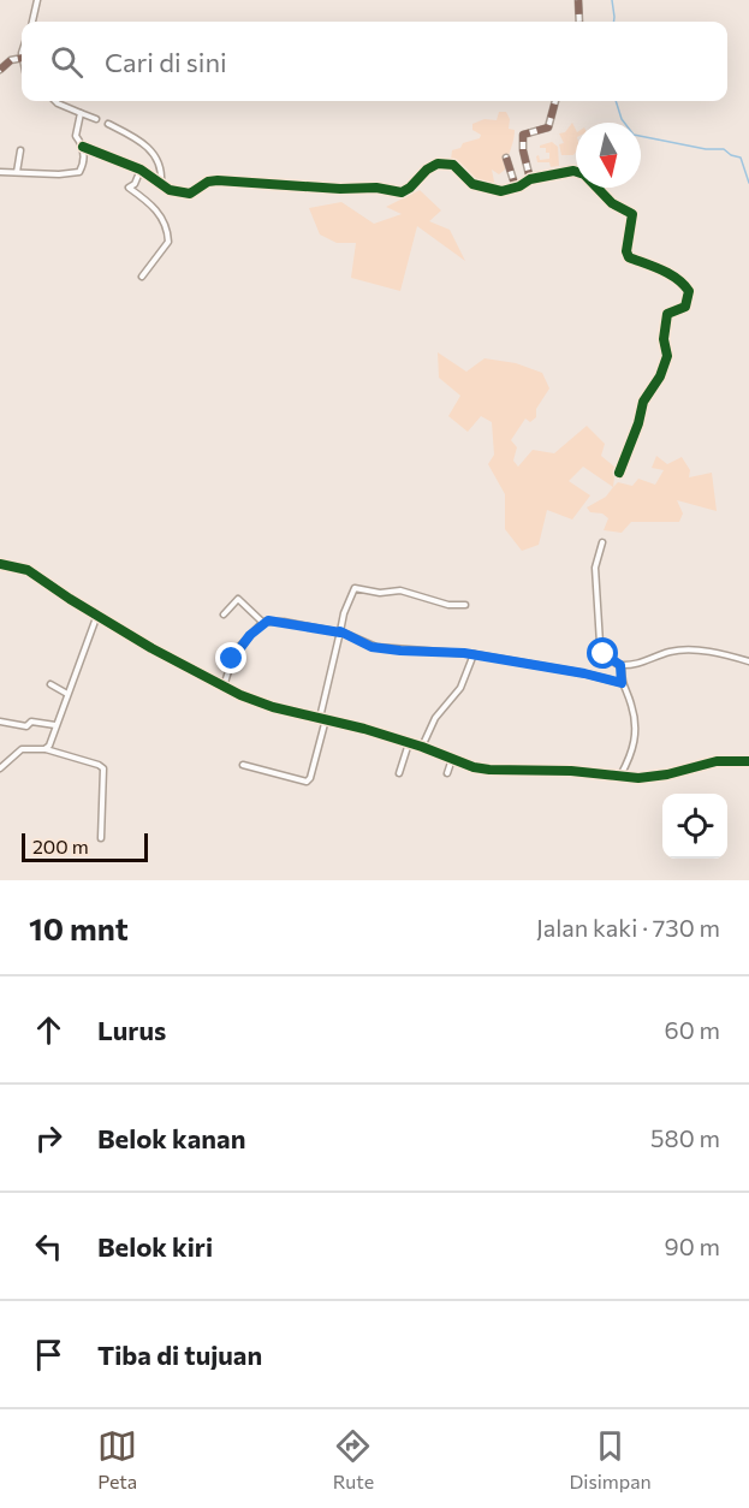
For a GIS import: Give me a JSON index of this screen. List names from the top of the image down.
{
  "scale_bar": "200 m",
  "north": "bottom",
  "page": {
    "search": "Cari di sini",
    "scale": "200 m",
    "heading": ["10 mnt", "Jalan kaki · 730 m"],
    "list": [
      ["Lurus", "60 m"],
      ["Belok kanan", "580 m"],
      ["Belok kiri", "90 m"],
      "Tiba di tujuan"
    ],
    "nav": ["Peta", "Rute", "Disimpan"]
  }
}
